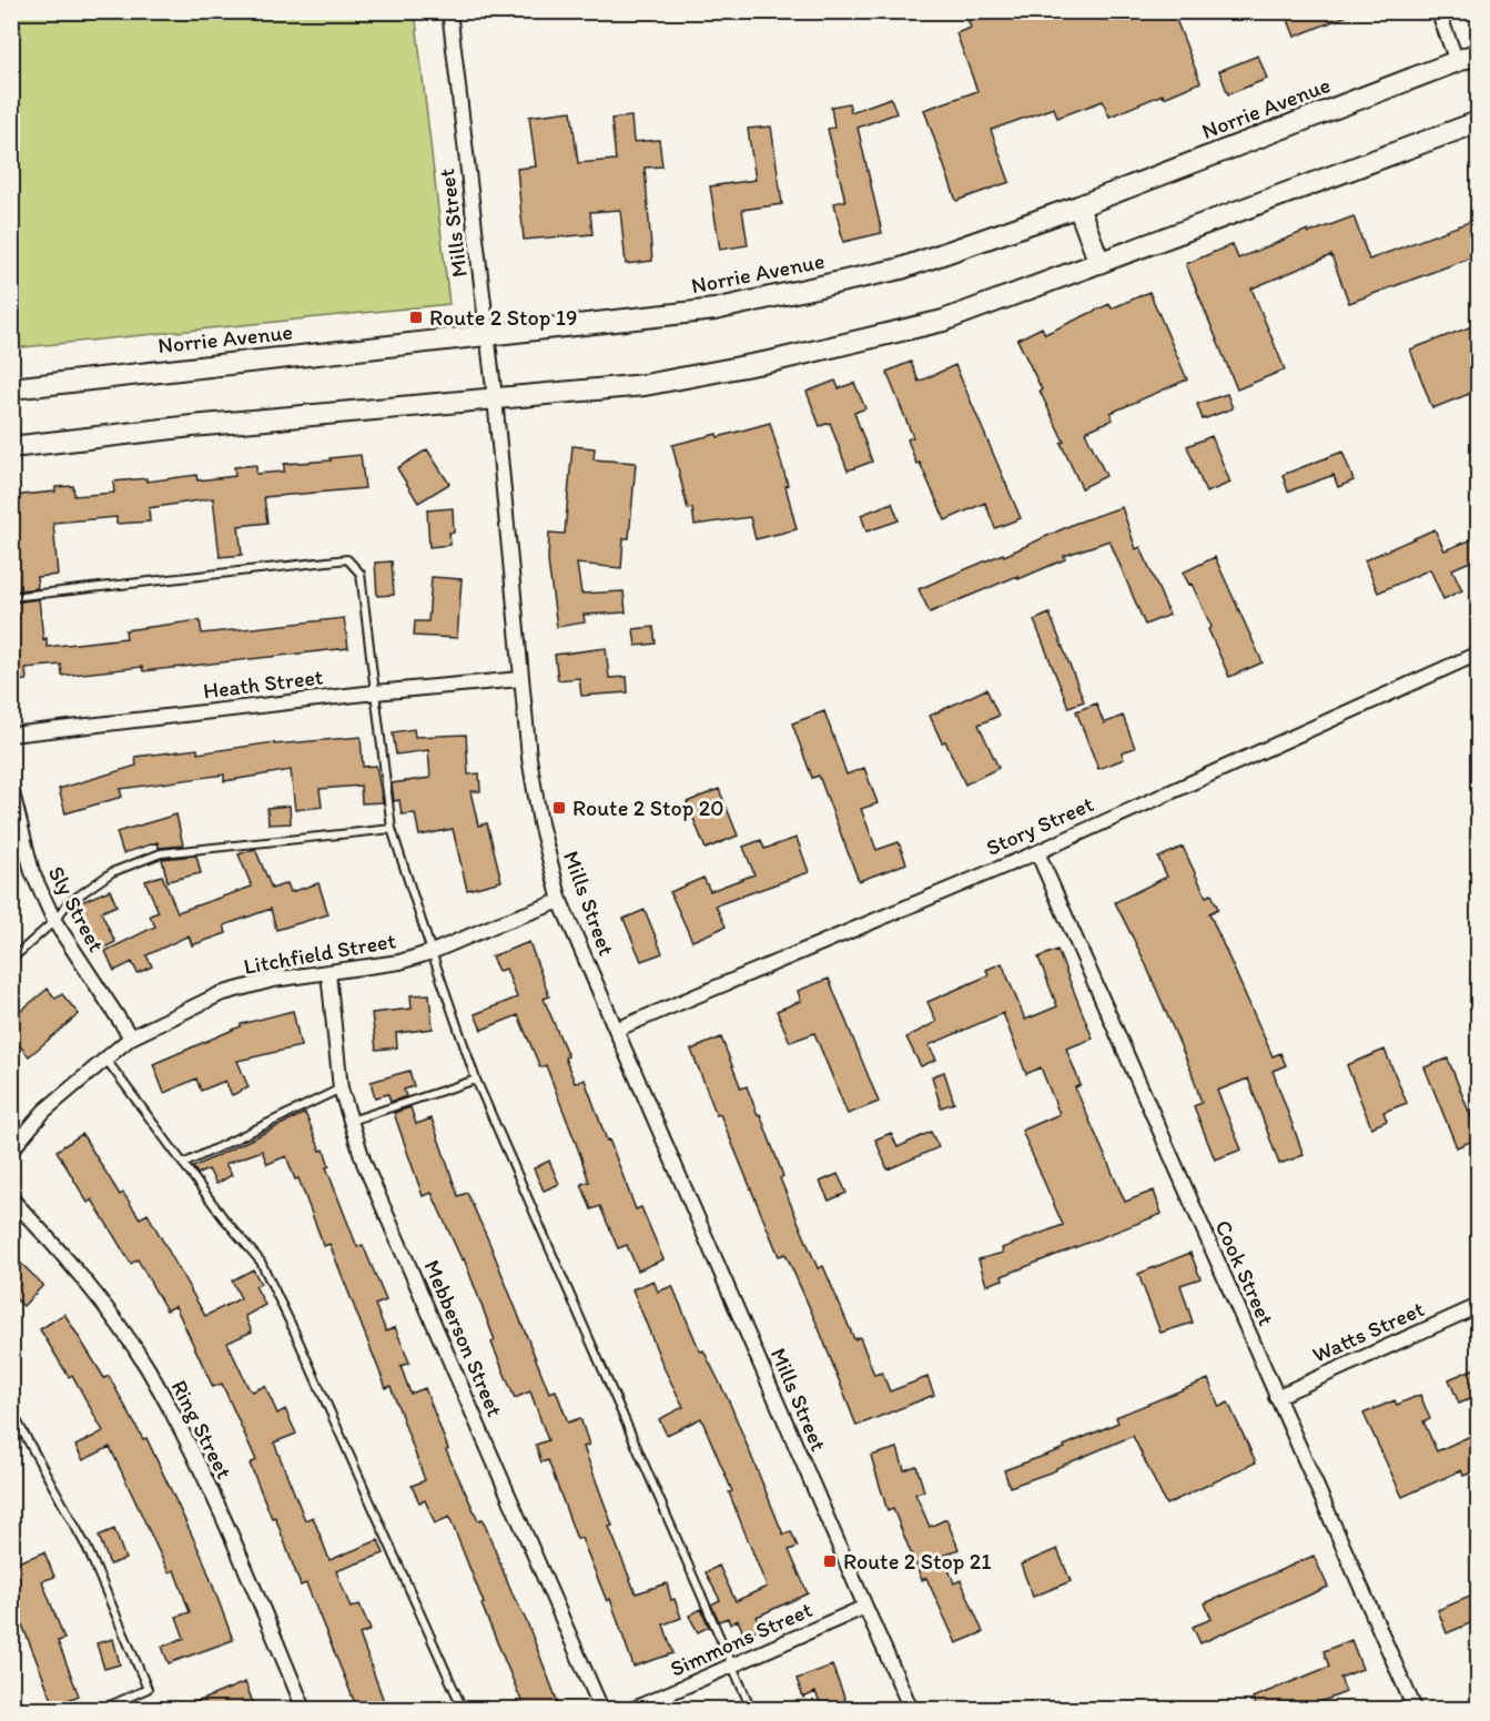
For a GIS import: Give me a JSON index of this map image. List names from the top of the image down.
{
  "streets": {
    "main road": ["Norrie Avenue"],
    "street": [
      "Mills Street",
      "Heath Street",
      "Story Street",
      "Sly Street",
      "Litchfield Street",
      "Cook Street",
      "Watts Street",
      "Mebberson Street",
      "Ring Street",
      "Simmons Street"
    ]
  },
  "crossings": [
    ["Norrie Avenue", "Mills Street"],
    ["Mills Street", "Heath Street"],
    ["Mills Street", "Story Street"],
    ["Mills Street", "Litchfield Street"],
    ["Mills Street", "Simmons Street"],
    ["Story Street", "Cook Street"],
    ["Sly Street", "Litchfield Street"],
    ["Litchfield Street", "Mebberson Street"],
    ["Cook Street", "Watts Street"]
  ],
  "places": {
    "transit": ["Route 2 Stop 19", "Route 2 Stop 20", "Route 2 Stop 21"]
  }
}
